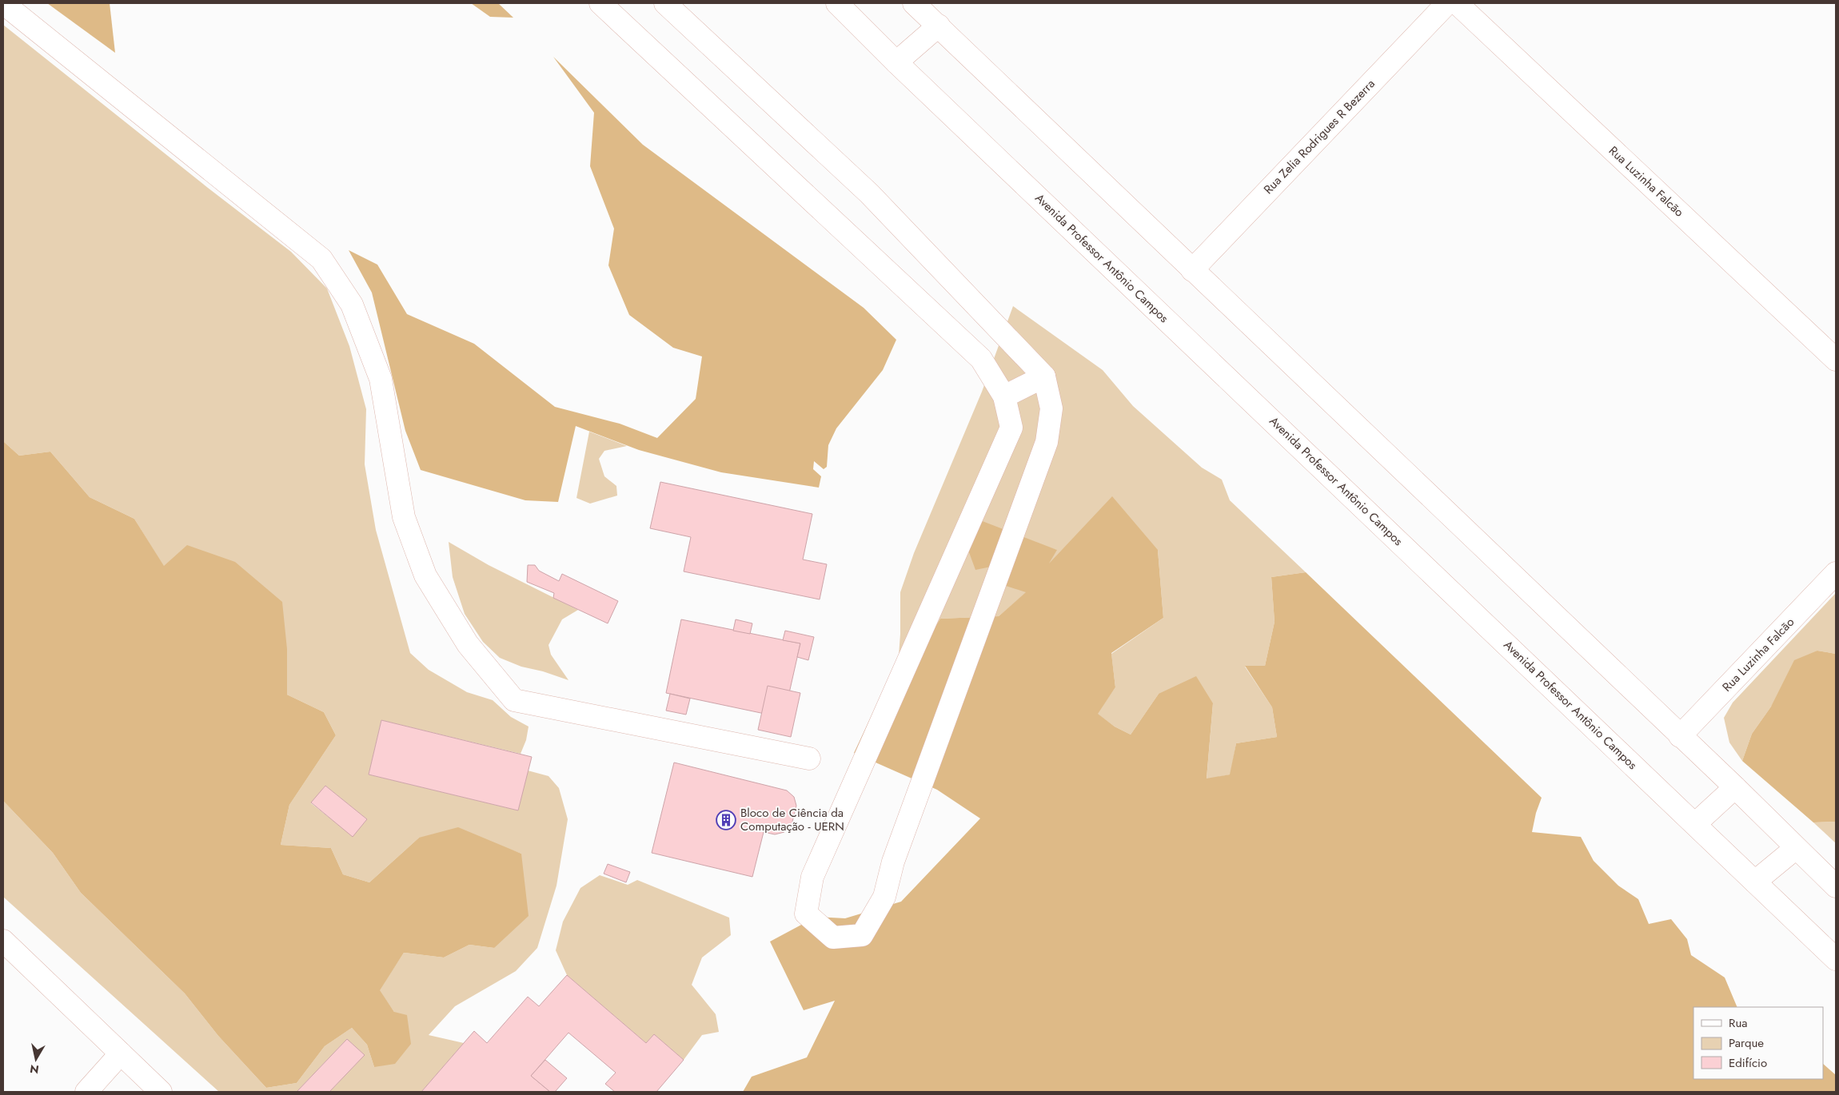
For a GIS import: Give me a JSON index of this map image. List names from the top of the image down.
{
  "streets": {
    "street": ["Rua Zelia Rodrigues R Bezerra", "Rua Luzinha Falcão", "Avenida Professor Antônio Campos"]
  },
  "places": {
    "building": ["Bloco de Ciência da Computação - UERN"]
  },
  "legend": ["Rua", "Parque", "Edifício"],
  "north": "bottom"
}
